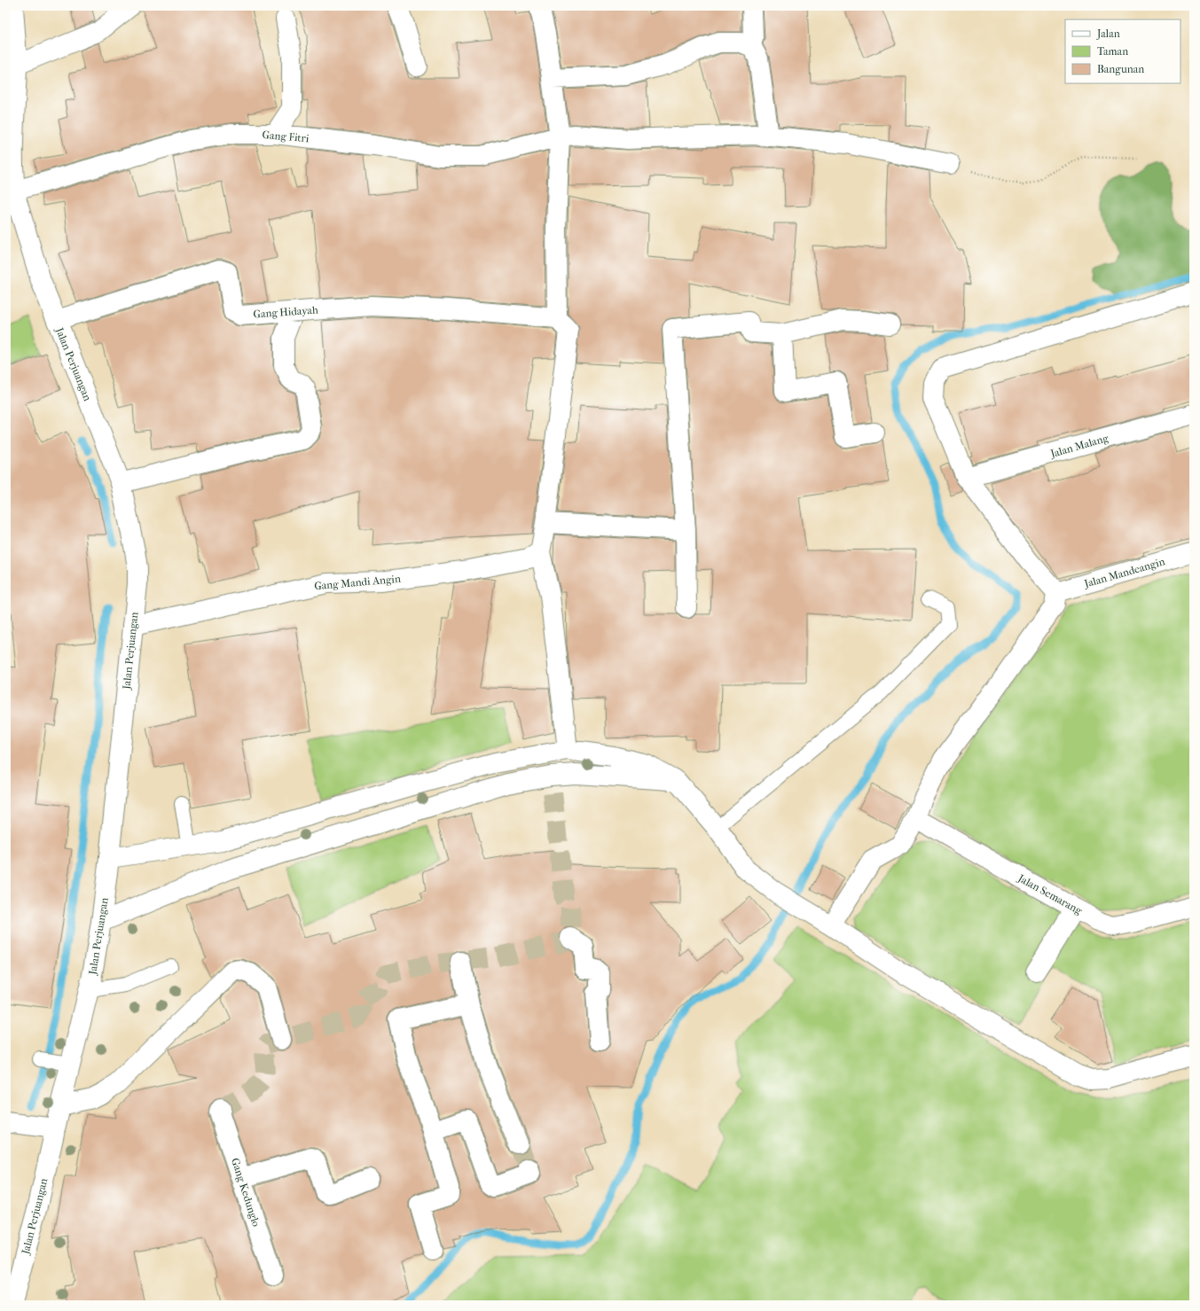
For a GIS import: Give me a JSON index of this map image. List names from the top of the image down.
{
  "streets": {
    "street": [
      "Gang Fitri",
      "Gang Hidayah",
      "Jalan Perjuangan",
      "Jalan Malang",
      "Jalan Mandeangin",
      "Gang Mandi Angin",
      "Jalan Semarang",
      "Gang Kedunglo"
    ]
  },
  "crossings": [
    ["Gang Fitri", "Jalan Perjuangan"],
    ["Gang Hidayah", "Jalan Perjuangan"],
    ["Jalan Perjuangan", "Gang Mandi Angin"]
  ],
  "legend": ["Jalan", "Taman", "Bangunan"]
}
